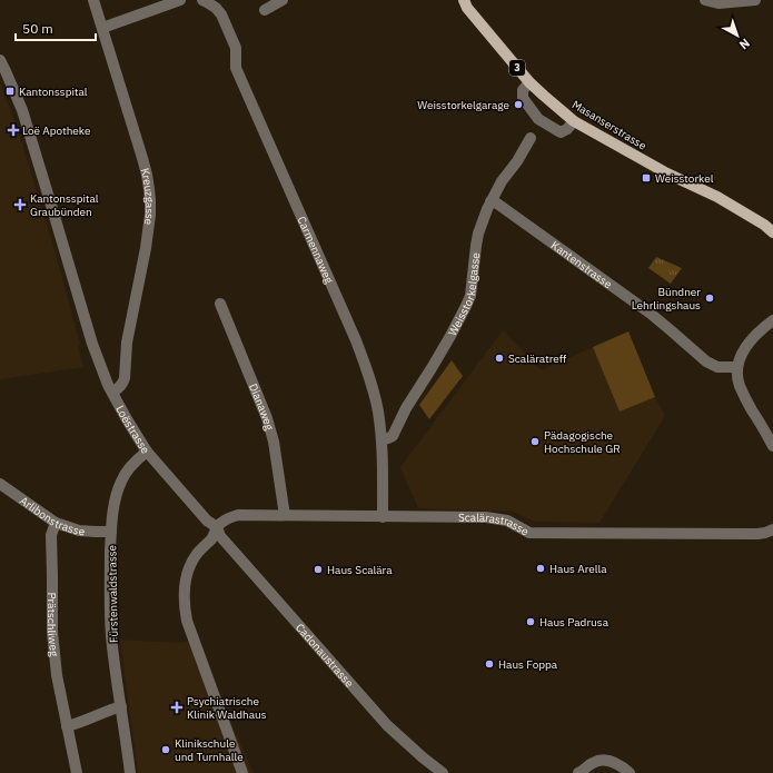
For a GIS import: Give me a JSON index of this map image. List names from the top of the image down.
{
  "streets": {
    "main road": ["3", "Masanserstrasse"],
    "street": [
      "Kreuzgasse",
      "Carmennaweg",
      "Kantenstrasse",
      "Weisstorkelgasse",
      "Dianaweg",
      "Loëstrasse",
      "Arlibonstrasse",
      "Scalärastrasse",
      "Fürstenwaldstrasse",
      "Prätschliweg",
      "Cadonaustrasse"
    ]
  },
  "crossings": [
    ["Kreuzgasse", "Loëstrasse"],
    ["Carmennaweg", "Weisstorkelgasse"],
    ["Carmennaweg", "Scalärastrasse"],
    ["Kantenstrasse", "Weisstorkelgasse"],
    ["Dianaweg", "Scalärastrasse"],
    ["Loëstrasse", "Scalärastrasse"],
    ["Loëstrasse", "Fürstenwaldstrasse"],
    ["Loëstrasse", "Cadonaustrasse"],
    ["Arlibonstrasse", "Fürstenwaldstrasse"],
    ["Arlibonstrasse", "Prätschliweg"],
    ["Scalärastrasse", "Cadonaustrasse"]
  ],
  "places": {
    "transit": ["Kantonsspital", "Weisstorkel"],
    "other": [
      "Weisstorkelgarage",
      "Bündner Lehrlingshaus",
      "Scaläratreff",
      "Pädagogische Hochschule GR",
      "Haus Arella",
      "Haus Scalära",
      "Haus Padrusa",
      "Haus Foppa",
      "Klinikschule und Turnhalle"
    ],
    "health": ["Loë Apotheke", "Kantonsspital Graubünden", "Psychiatrische Klinik Waldhaus"]
  },
  "scale_bar": "50 m",
  "north": "bottom right"
}
